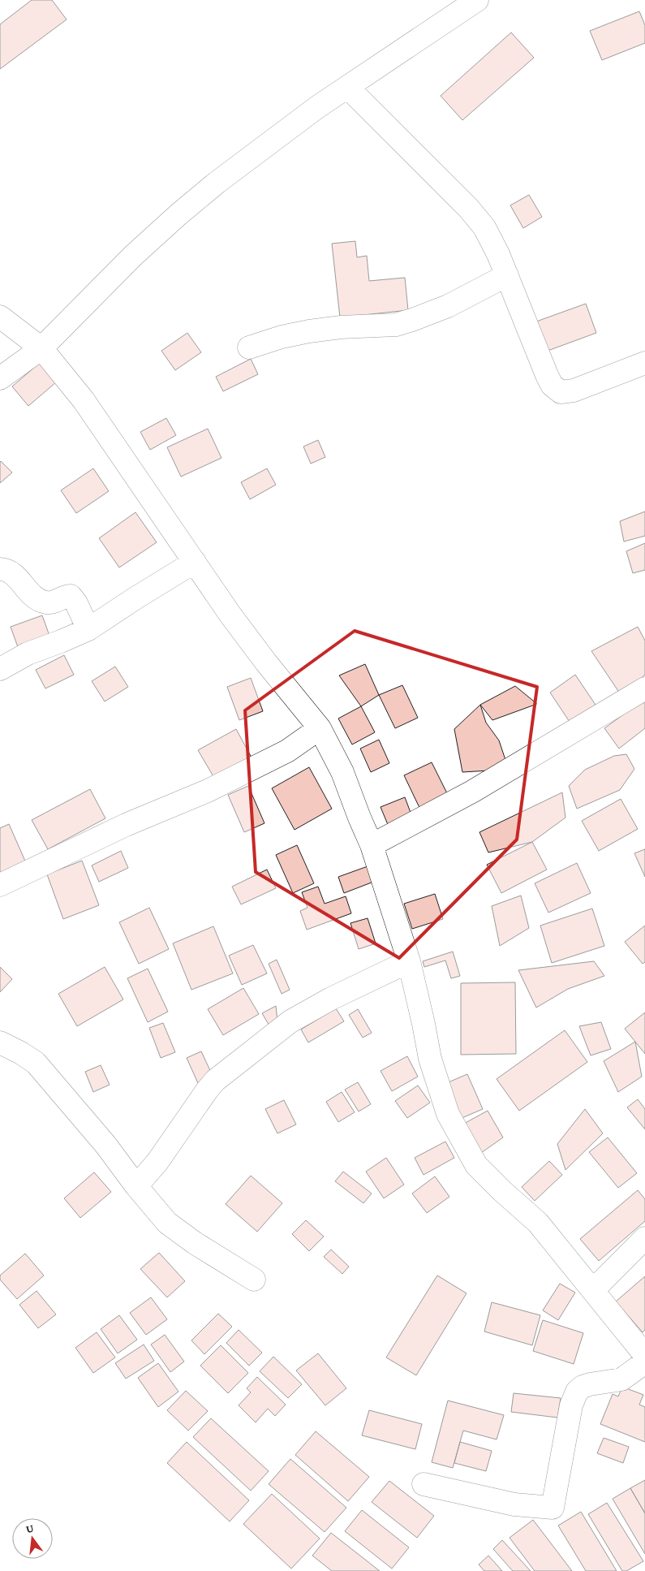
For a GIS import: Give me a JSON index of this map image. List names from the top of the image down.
{
  "north": "top"
}
